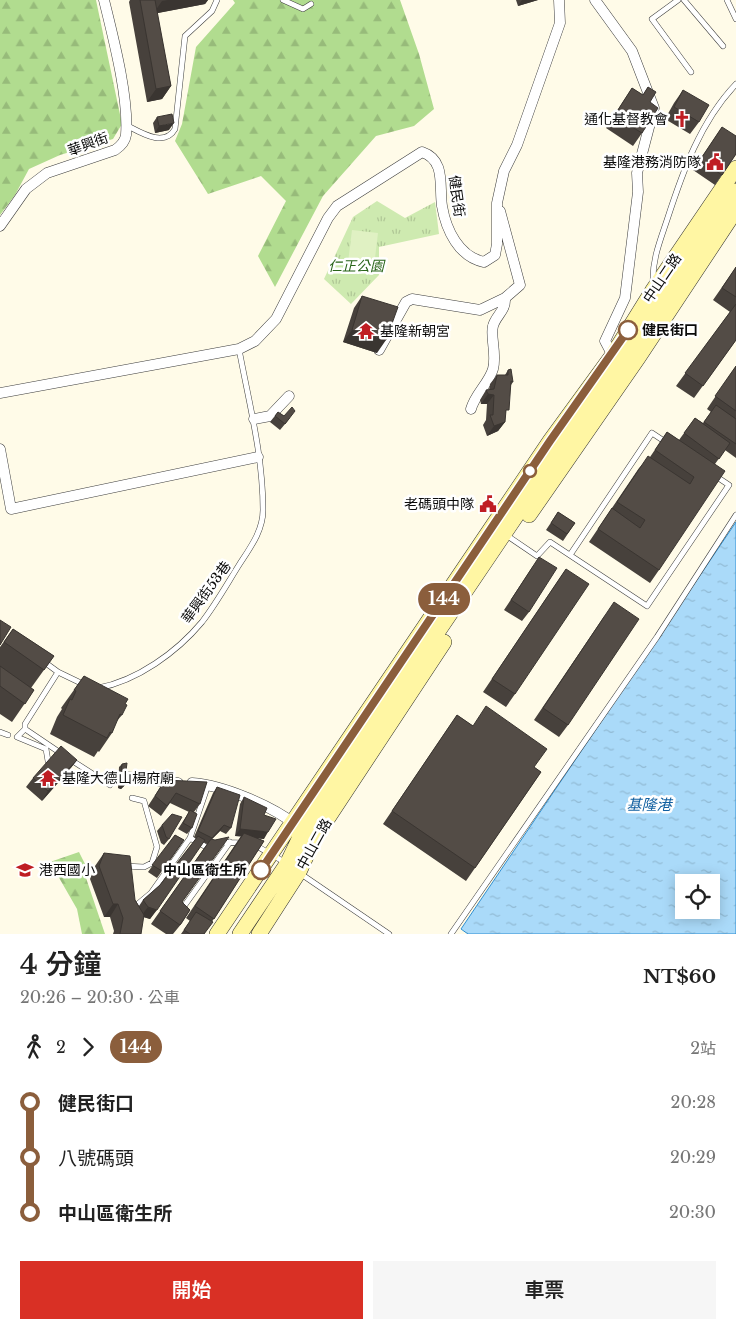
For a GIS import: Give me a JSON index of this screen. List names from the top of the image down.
{
  "streets": {
    "street": ["華興街", "健民街", "中山二路"],
    "lane": ["華興街53巷"]
  },
  "crossings": [
    ["健民街", "華興街53巷"]
  ],
  "water": ["基隆港"],
  "parks": ["仁正公園"],
  "places": {
    "church": ["通化基督教會"],
    "public building": ["基隆港務消防隊", "老碼頭中隊"],
    "other": ["健民街口", "中山區衛生所"],
    "temple": ["基隆新朝宮", "基隆大德山楊府廟"],
    "school or university": ["港西國小"]
  },
  "lines": ["bus line 144"],
  "page": {
    "on_map": "144",
    "heading": ["4 分鐘", "20:26 – 20:30 · 公車", "NT$60"],
    "legs": ["2", "144", "2站"],
    "list": [
      {
        "name": "健民街口",
        "value": "20:28"
      },
      {
        "name": "八號碼頭",
        "value": "20:29"
      },
      {
        "name": "中山區衛生所",
        "value": "20:30"
      }
    ],
    "buttons": ["開始", "車票"]
  }
}
